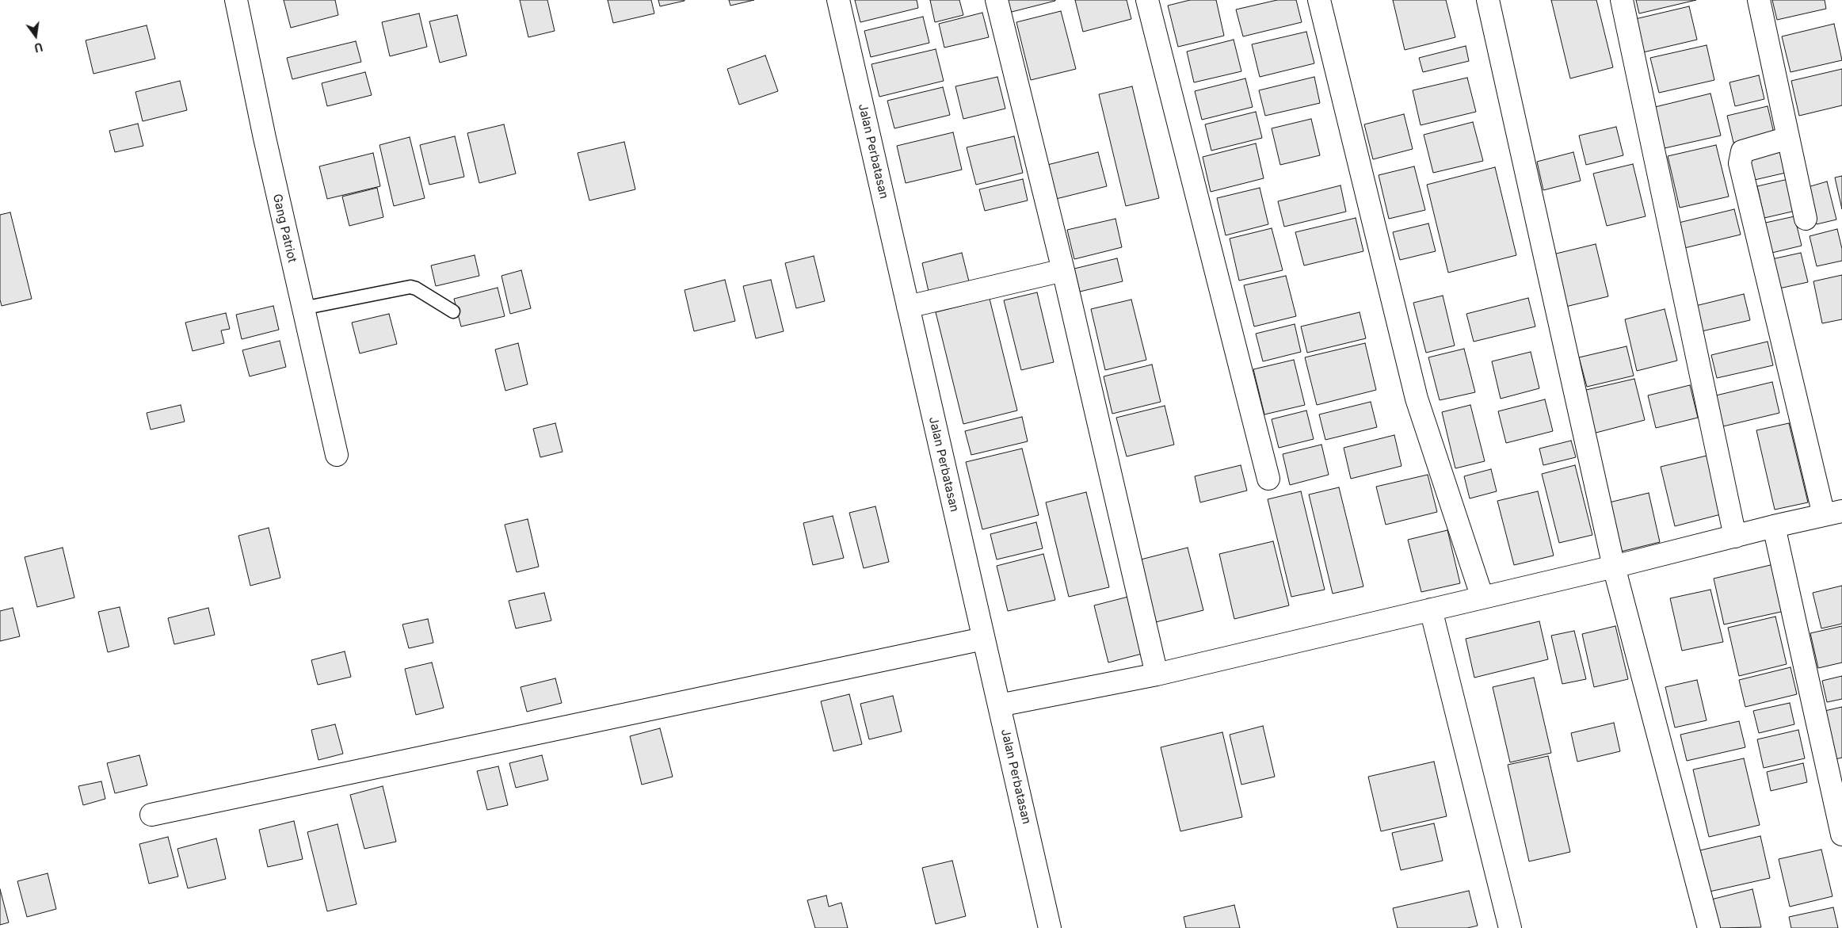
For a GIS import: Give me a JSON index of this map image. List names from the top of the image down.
{
  "streets": {
    "street": ["Jalan Perbatasan", "Gang Patriot"]
  },
  "north": "bottom"
}
